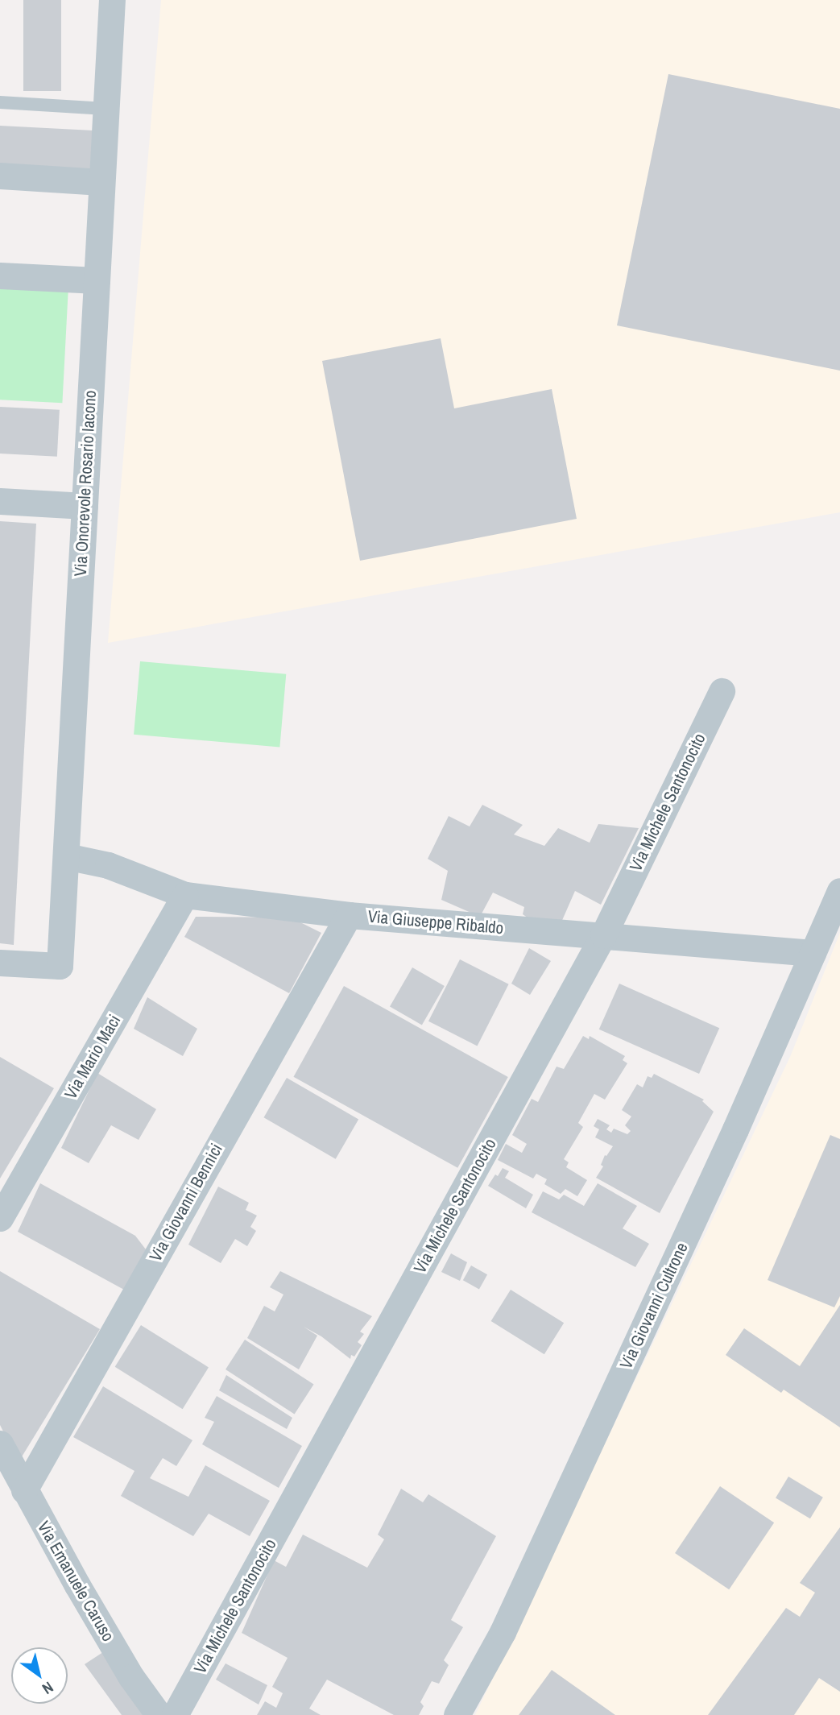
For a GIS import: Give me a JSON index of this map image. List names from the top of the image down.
{
  "streets": {
    "street": [
      "Via Onorevole Rosario Iacono",
      "Via Michele Santonocito",
      "Via Giuseppe Ribaldo",
      "Via Mario Maci",
      "Via Giovanni Bennici",
      "Via Giovanni Cultrone",
      "Via Emanuele Caruso"
    ]
  },
  "crossings": [
    ["Via Onorevole Rosario Iacono", "Via Giuseppe Ribaldo"],
    ["Via Michele Santonocito", "Via Giuseppe Ribaldo"],
    ["Via Giuseppe Ribaldo", "Via Mario Maci"],
    ["Via Giuseppe Ribaldo", "Via Giovanni Bennici"],
    ["Via Giuseppe Ribaldo", "Via Giovanni Cultrone"],
    ["Via Giovanni Bennici", "Via Emanuele Caruso"]
  ],
  "north": "bottom right"
}
